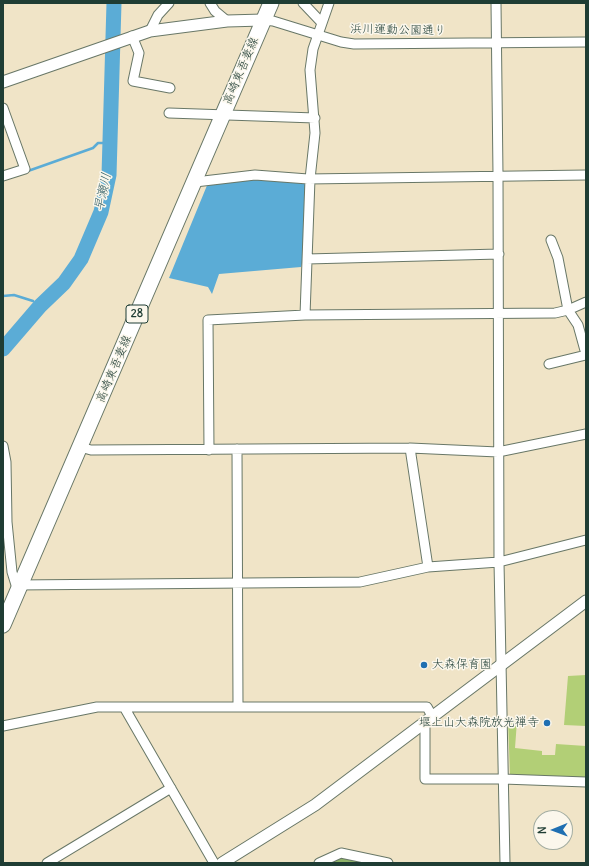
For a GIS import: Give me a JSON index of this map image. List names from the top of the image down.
{
  "streets": {
    "main road": ["高崎東吾妻線", "28"],
    "street": ["浜川運動公園通り"]
  },
  "crossings": [
    ["浜川運動公園通り", "高崎東吾妻線"]
  ],
  "water": ["早瀬川"],
  "places": ["大森保育園", "堰上山大森院放光禅寺"],
  "north": "left"
}
